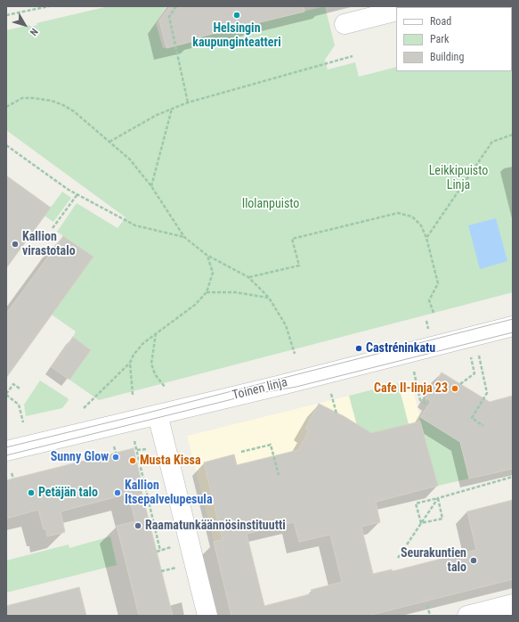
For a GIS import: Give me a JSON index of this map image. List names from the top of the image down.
{
  "streets": {
    "street": ["Toinen linja"]
  },
  "parks": ["Leikkipuisto Linja", "Ilolanpuisto"],
  "places": [
    "Helsingin kaupunginteatteri",
    "Kallion virastotalo",
    "Castréninkatu",
    "Cafe II-linja 23",
    "Sunny Glow",
    "Musta Kissa",
    "Petäjän talo",
    "Kallion Itsepalvelupesula",
    "Raamatunkäännösinstituutti",
    "Seurakuntien talo"
  ],
  "legend": ["Road", "Park", "Building"],
  "north": "bottom right"
}
